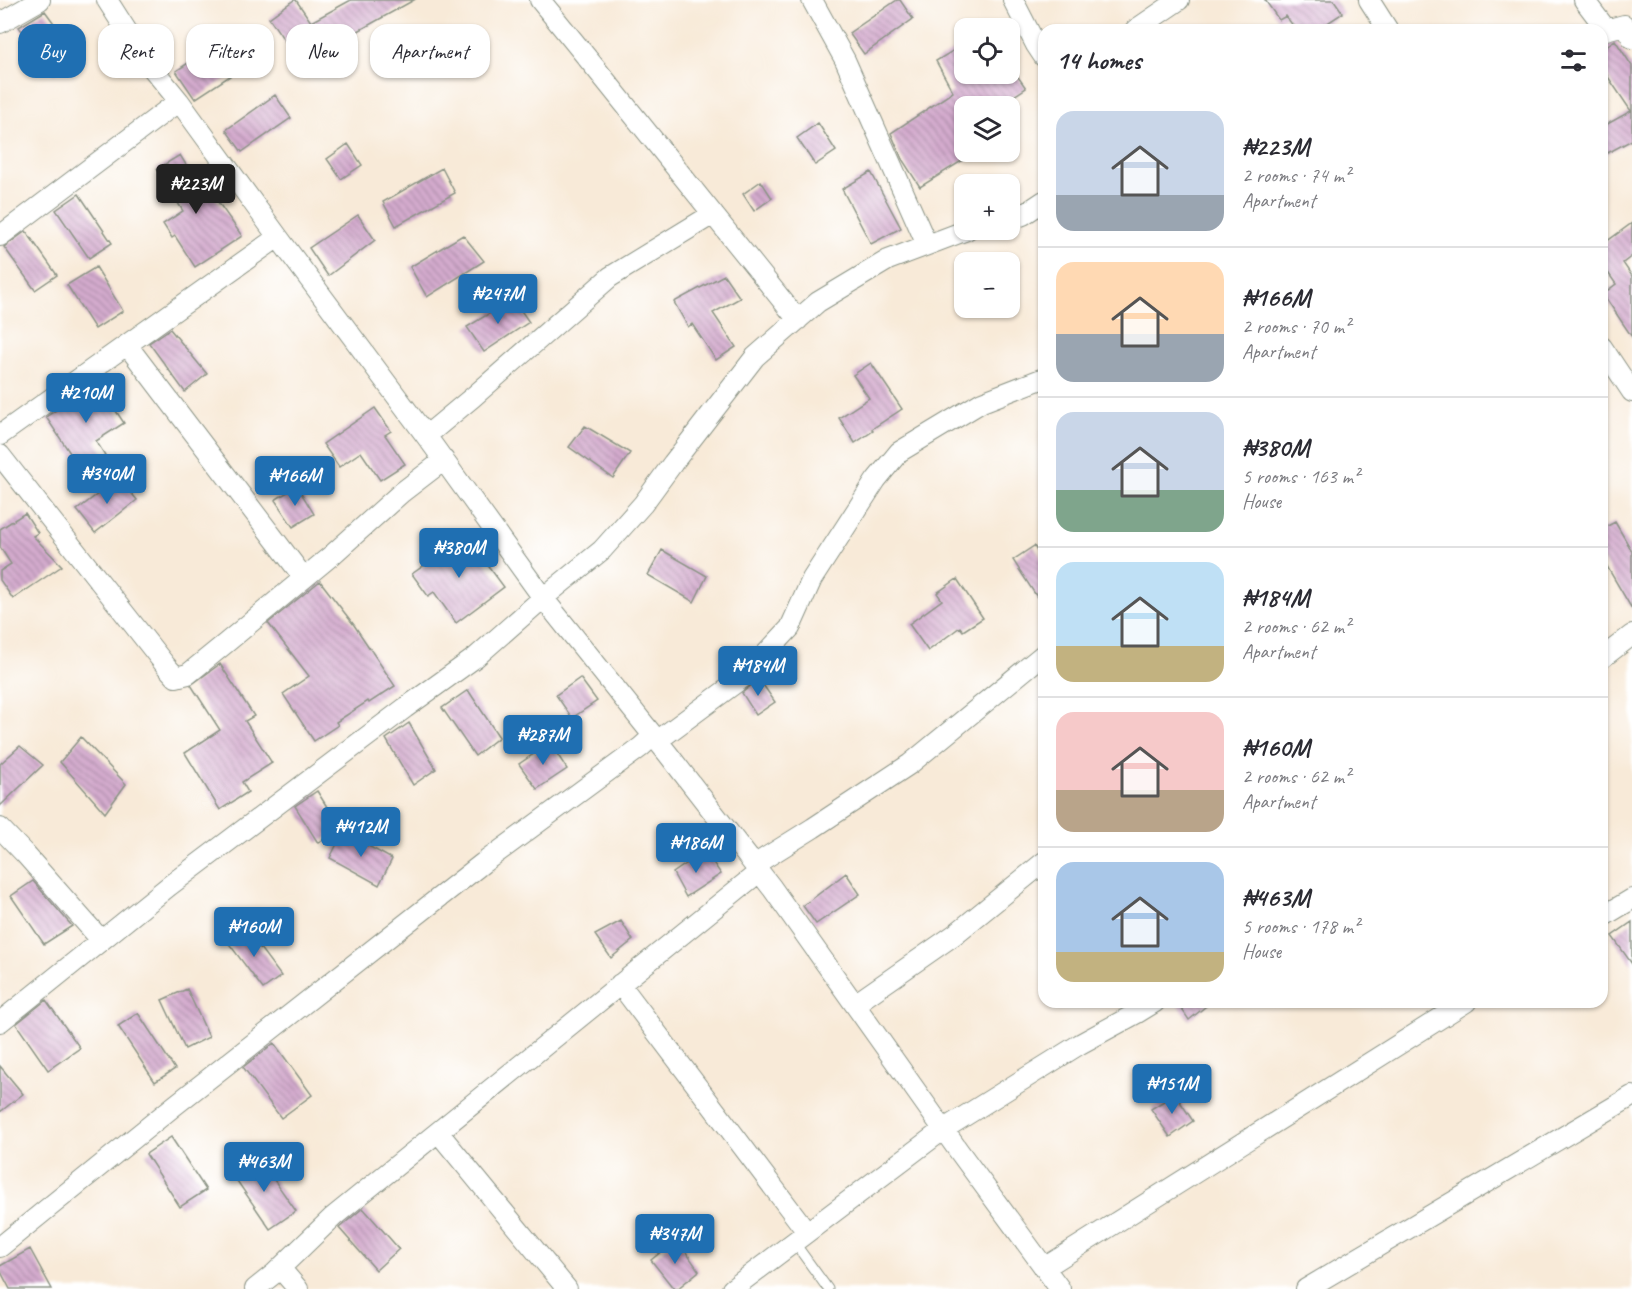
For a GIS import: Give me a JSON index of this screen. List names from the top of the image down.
{
  "page": {
    "map_buttons": ["+", "−"],
    "chip": [
      "Buy",
      "Rent",
      "Filters",
      "New",
      "Apartment"
    ],
    "heading": "14 homes",
    "list": [
      {
        "name": "₦223M",
        "note": "2 rooms · 74 m² · Apartment"
      },
      {
        "name": "₦166M",
        "note": "2 rooms · 70 m² · Apartment"
      },
      {
        "name": "₦380M",
        "note": "5 rooms · 163 m² · House"
      },
      {
        "name": "₦184M",
        "note": "2 rooms · 62 m² · Apartment"
      },
      {
        "name": "₦160M",
        "note": "2 rooms · 62 m² · Apartment"
      },
      {
        "name": "₦463M",
        "note": "5 rooms · 178 m² · House"
      }
    ],
    "price": [
      "₦223M",
      "₦247M",
      "₦210M",
      "₦340M",
      "₦166M",
      "₦380M",
      "₦184M",
      "₦287M",
      "₦412M",
      "₦186M",
      "₦160M",
      "₦151M",
      "₦463M",
      "₦347M"
    ]
  }
}
